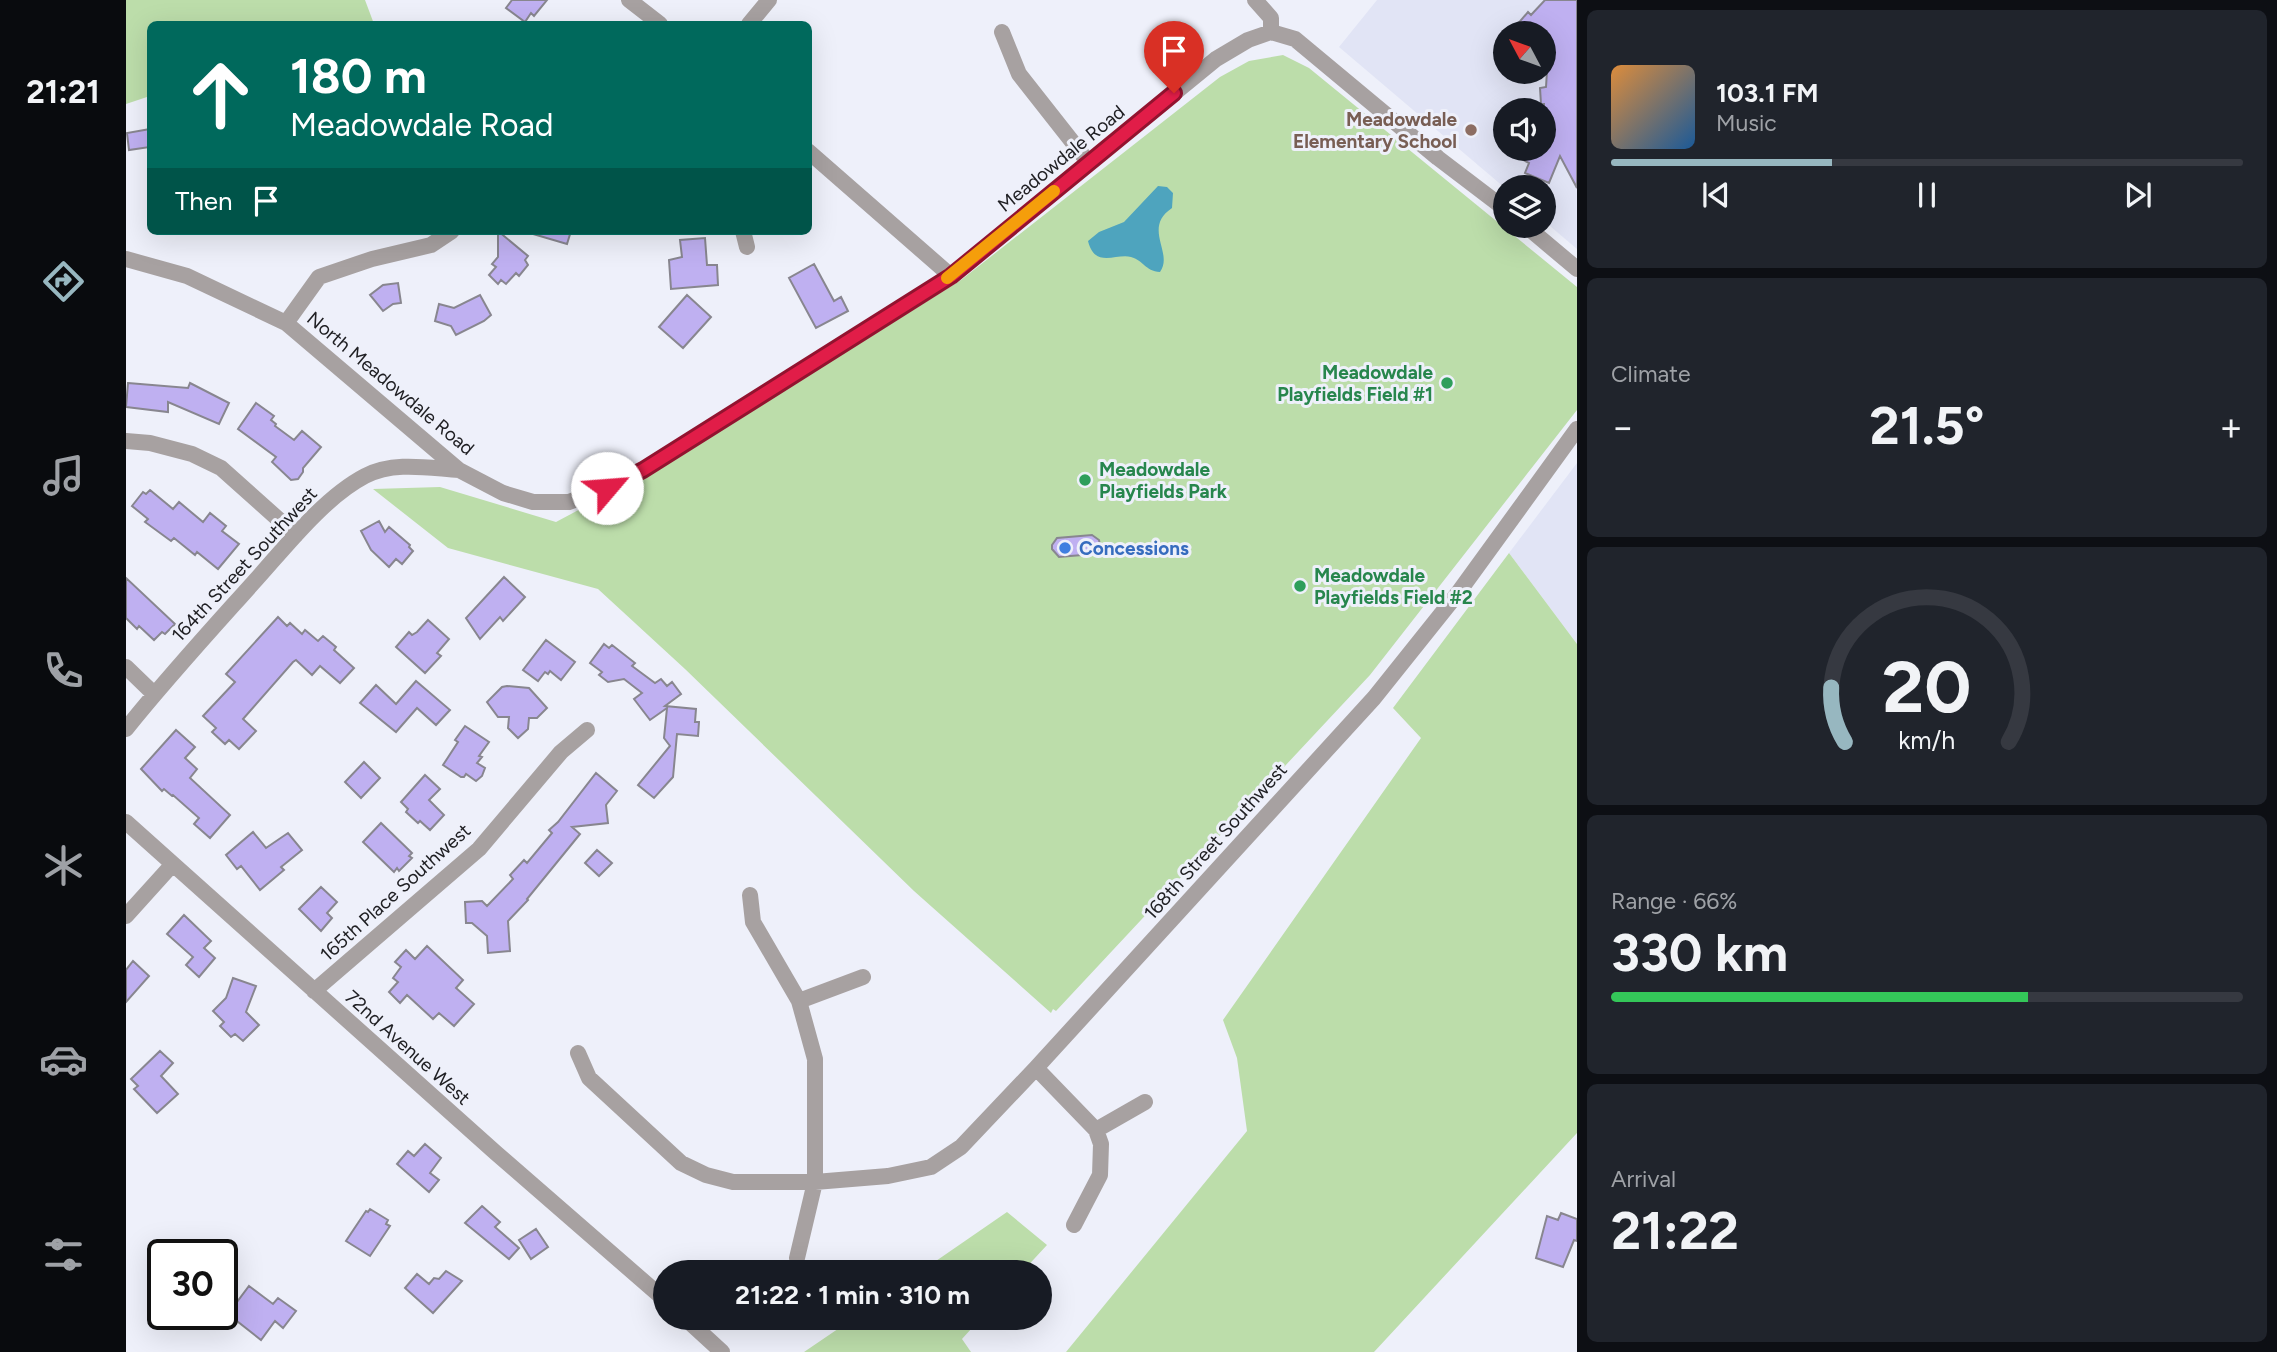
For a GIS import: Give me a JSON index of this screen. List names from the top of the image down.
{
  "streets": {
    "street": [
      "Meadowdale Road",
      "North Meadowdale Road",
      "164th Street Southwest",
      "168th Street Southwest",
      "165th Place Southwest",
      "72nd Avenue West"
    ]
  },
  "crossings": [
    ["Meadowdale Road", "North Meadowdale Road"],
    ["North Meadowdale Road", "164th Street Southwest"],
    ["165th Place Southwest", "72nd Avenue West"]
  ],
  "places": [
    "Meadowdale Elementary School",
    "Meadowdale Playfields Field #1",
    "Meadowdale Playfields Park",
    "Concessions",
    "Meadowdale Playfields Field #2"
  ],
  "north": "top left",
  "page": {
    "tabs": "21:21",
    "turn": ["180 m", "Meadowdale Road"],
    "song": ["103.1 FM", "Music"],
    "then": "Then",
    "tile": [
      "Climate",
      ["Range · 66%", "330 km"],
      ["Arrival", "21:22"]
    ],
    "heat": ["−", "21.5°", "+"],
    "limit": "30",
    "trip": "21:22 · 1 min · 310 m",
    "gauge": ["20", "km/h"]
  }
}
